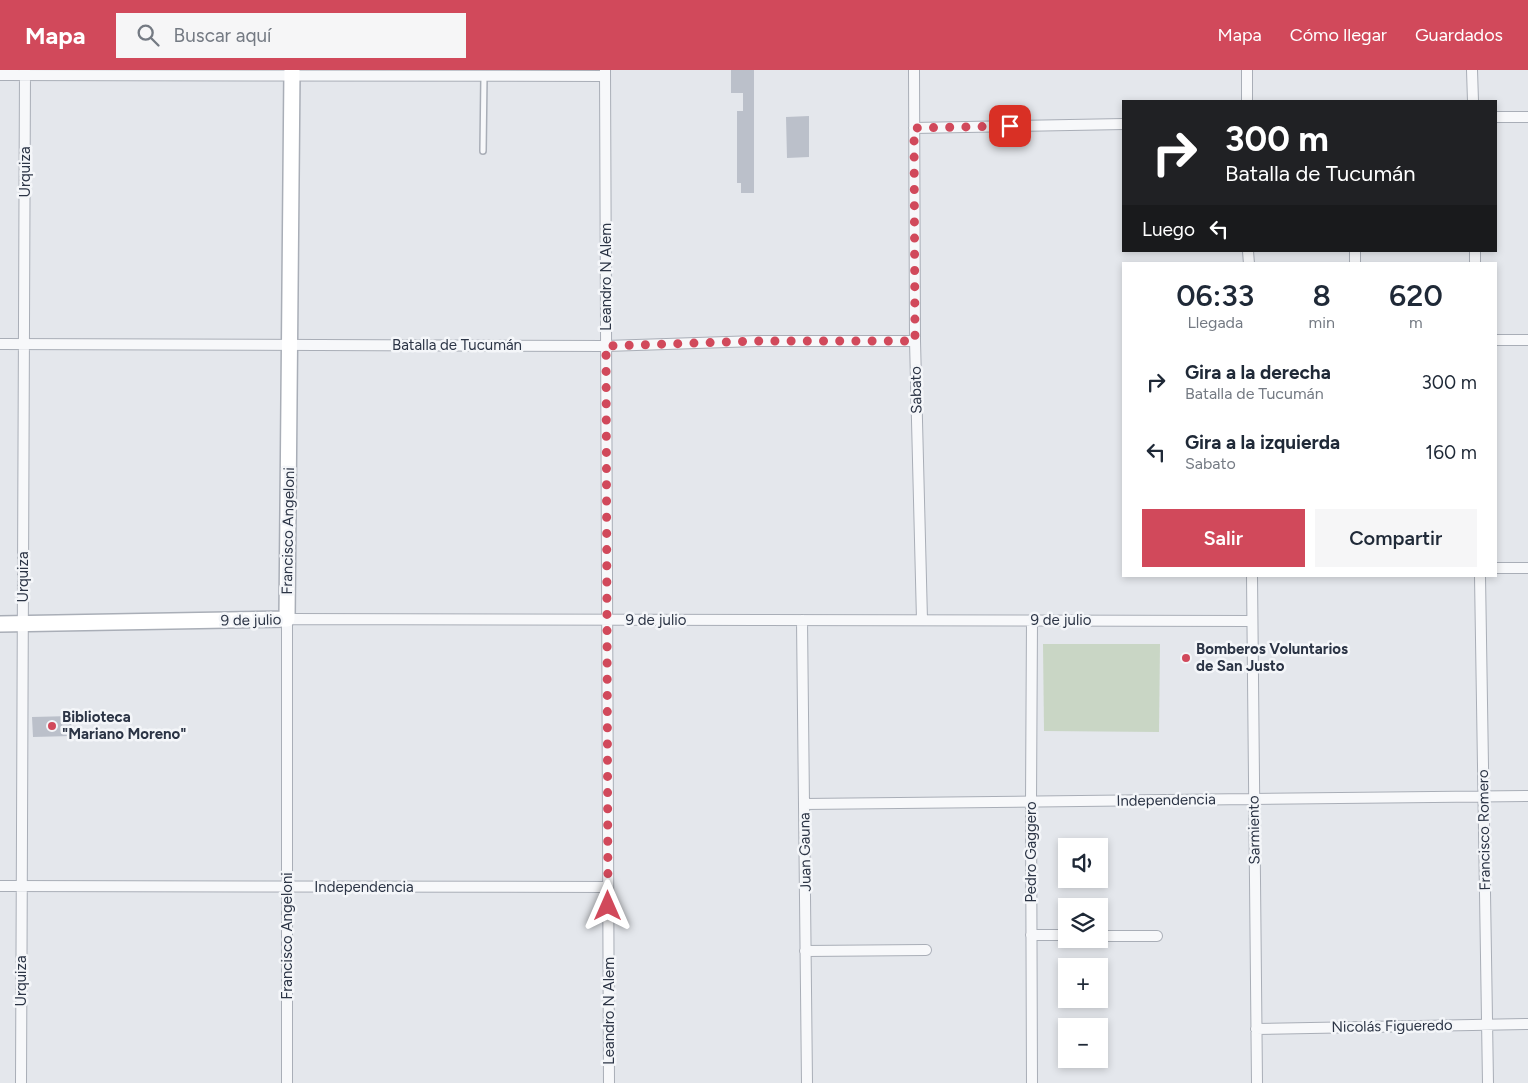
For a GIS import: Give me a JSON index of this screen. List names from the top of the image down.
{
  "streets": {
    "main road": ["Francisco Angeloni", "9 de julio"],
    "street": [
      "Urquiza",
      "Leandro N Alem",
      "Batalla de Tucumán",
      "Sabato",
      "Independencia",
      "Sarmiento",
      "Francisco Romero",
      "Juan Gauna",
      "Pedro Gaggero",
      "Nicolás Figueredo"
    ]
  },
  "crossings": [
    ["Urquiza", "Batalla de Tucumán"],
    ["Urquiza", "9 de julio"],
    ["Urquiza", "Independencia"],
    ["Leandro N Alem", "Batalla de Tucumán"],
    ["Leandro N Alem", "9 de julio"],
    ["Leandro N Alem", "Independencia"],
    ["Batalla de Tucumán", "Sabato"],
    ["Batalla de Tucumán", "Francisco Angeloni"],
    ["Sabato", "9 de julio"],
    ["Francisco Angeloni", "9 de julio"],
    ["Francisco Angeloni", "Independencia"],
    ["9 de julio", "Sarmiento"],
    ["9 de julio", "Juan Gauna"],
    ["9 de julio", "Pedro Gaggero"],
    ["Independencia", "Sarmiento"],
    ["Independencia", "Francisco Romero"],
    ["Independencia", "Juan Gauna"],
    ["Independencia", "Pedro Gaggero"],
    ["Sarmiento", "Nicolás Figueredo"],
    ["Francisco Romero", "Nicolás Figueredo"]
  ],
  "places": ["Bomberos Voluntarios de San Justo", "Biblioteca \"Mariano Moreno\""],
  "page": {
    "header": "Mapa",
    "search": "Buscar aquí",
    "nav": ["Mapa", "Cómo llegar", "Guardados"],
    "turn": ["300 m", "Batalla de Tucumán"],
    "then": "Luego",
    "eta": [
      "06:33",
      "Llegada",
      "8",
      "min",
      "620",
      "m"
    ],
    "list": [
      {
        "name": "Gira a la derecha",
        "note": "Batalla de Tucumán",
        "value": "300 m"
      },
      {
        "name": "Gira a la izquierda",
        "note": "Sabato",
        "value": "160 m"
      }
    ],
    "buttons": ["Salir", "Compartir"],
    "map_buttons": ["+", "−"]
  }
}
